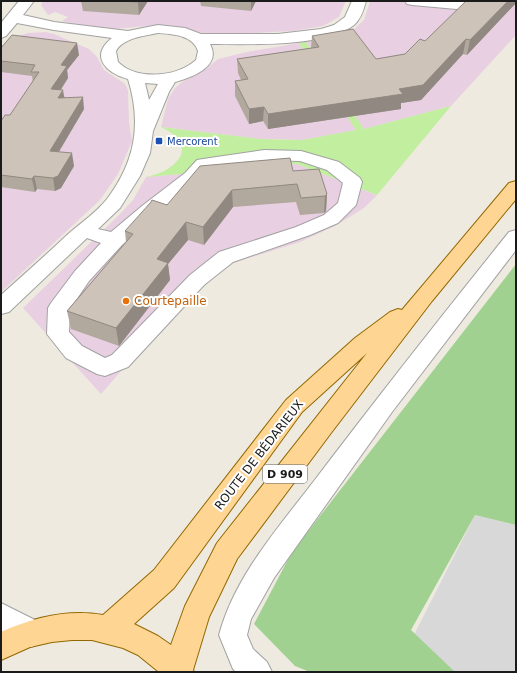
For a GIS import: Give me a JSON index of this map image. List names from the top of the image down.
{
  "streets": {
    "main road": ["ROUTE DE BÉDARIEUX", "D 909"]
  },
  "places": {
    "transit": ["Mercorent"],
    "other": ["Courtepaille"]
  }
}
